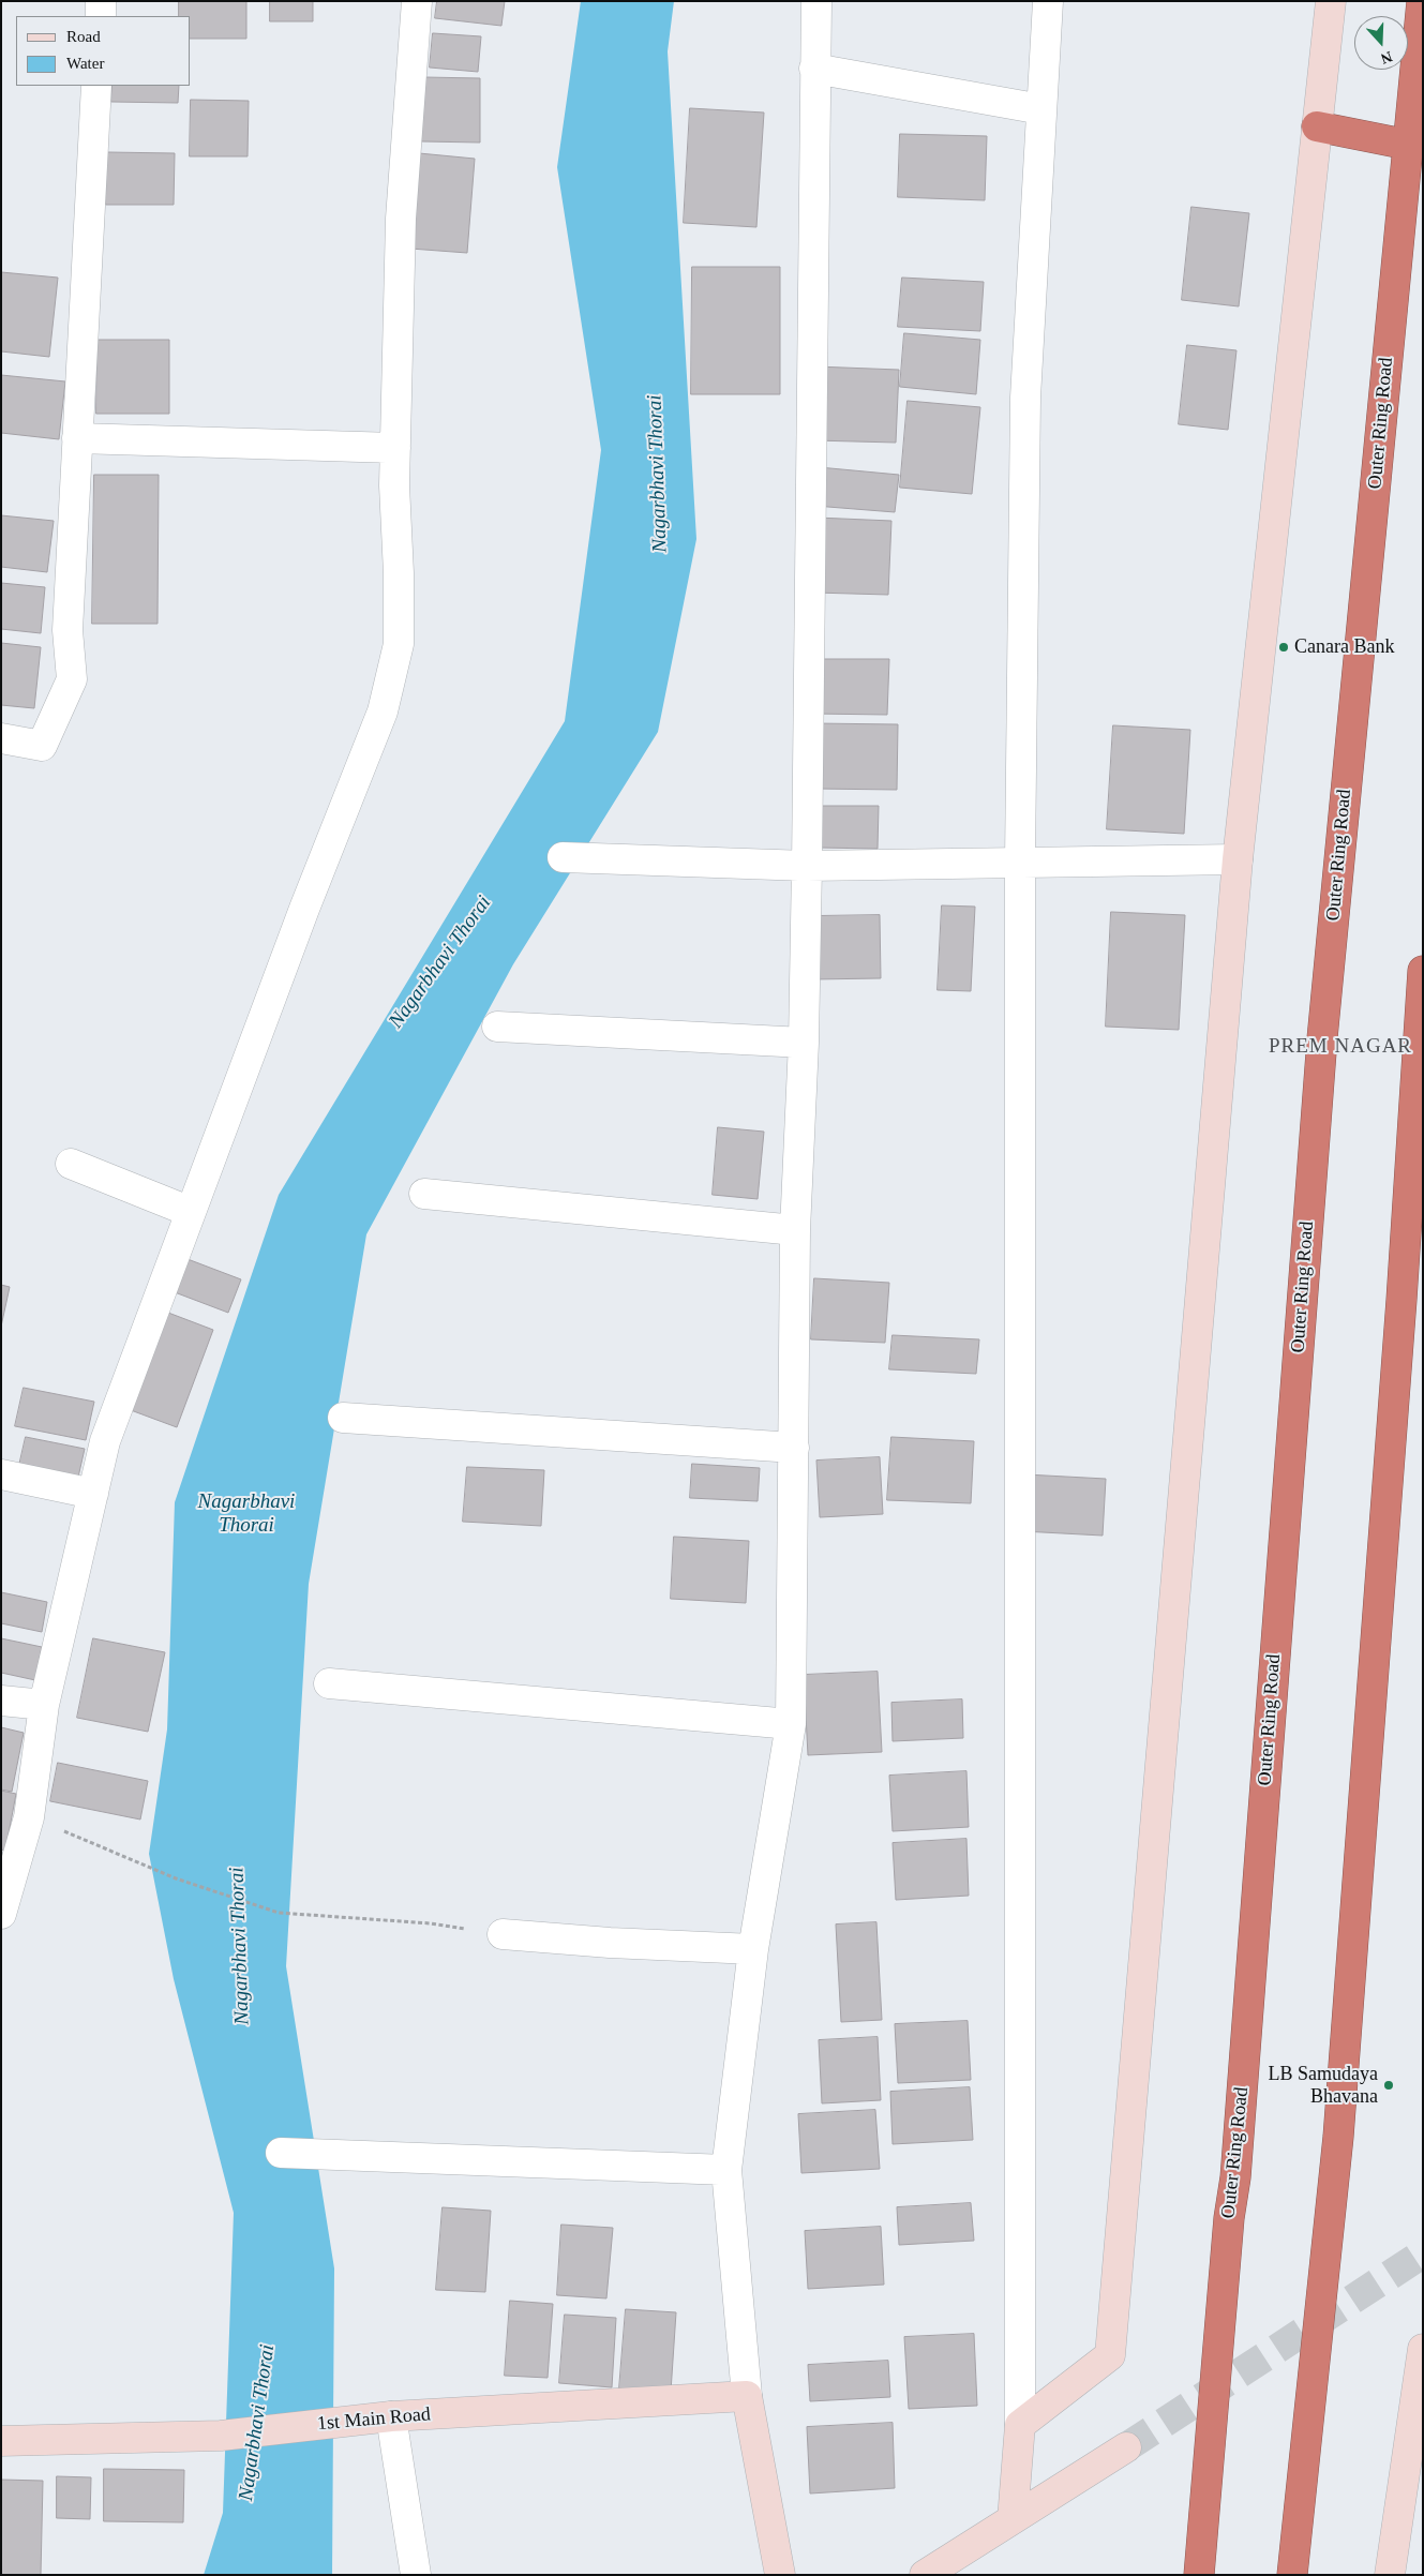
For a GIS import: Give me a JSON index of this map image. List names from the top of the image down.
{
  "streets": {
    "highway": ["Outer Ring Road"],
    "street": ["1st Main Road"]
  },
  "districts": ["PREM NAGAR"],
  "water": ["Nagarbhavi Thorai"],
  "places": ["Canara Bank", "LB Samudaya Bhavana"],
  "legend": ["Road", "Water"],
  "north": "bottom"
}
